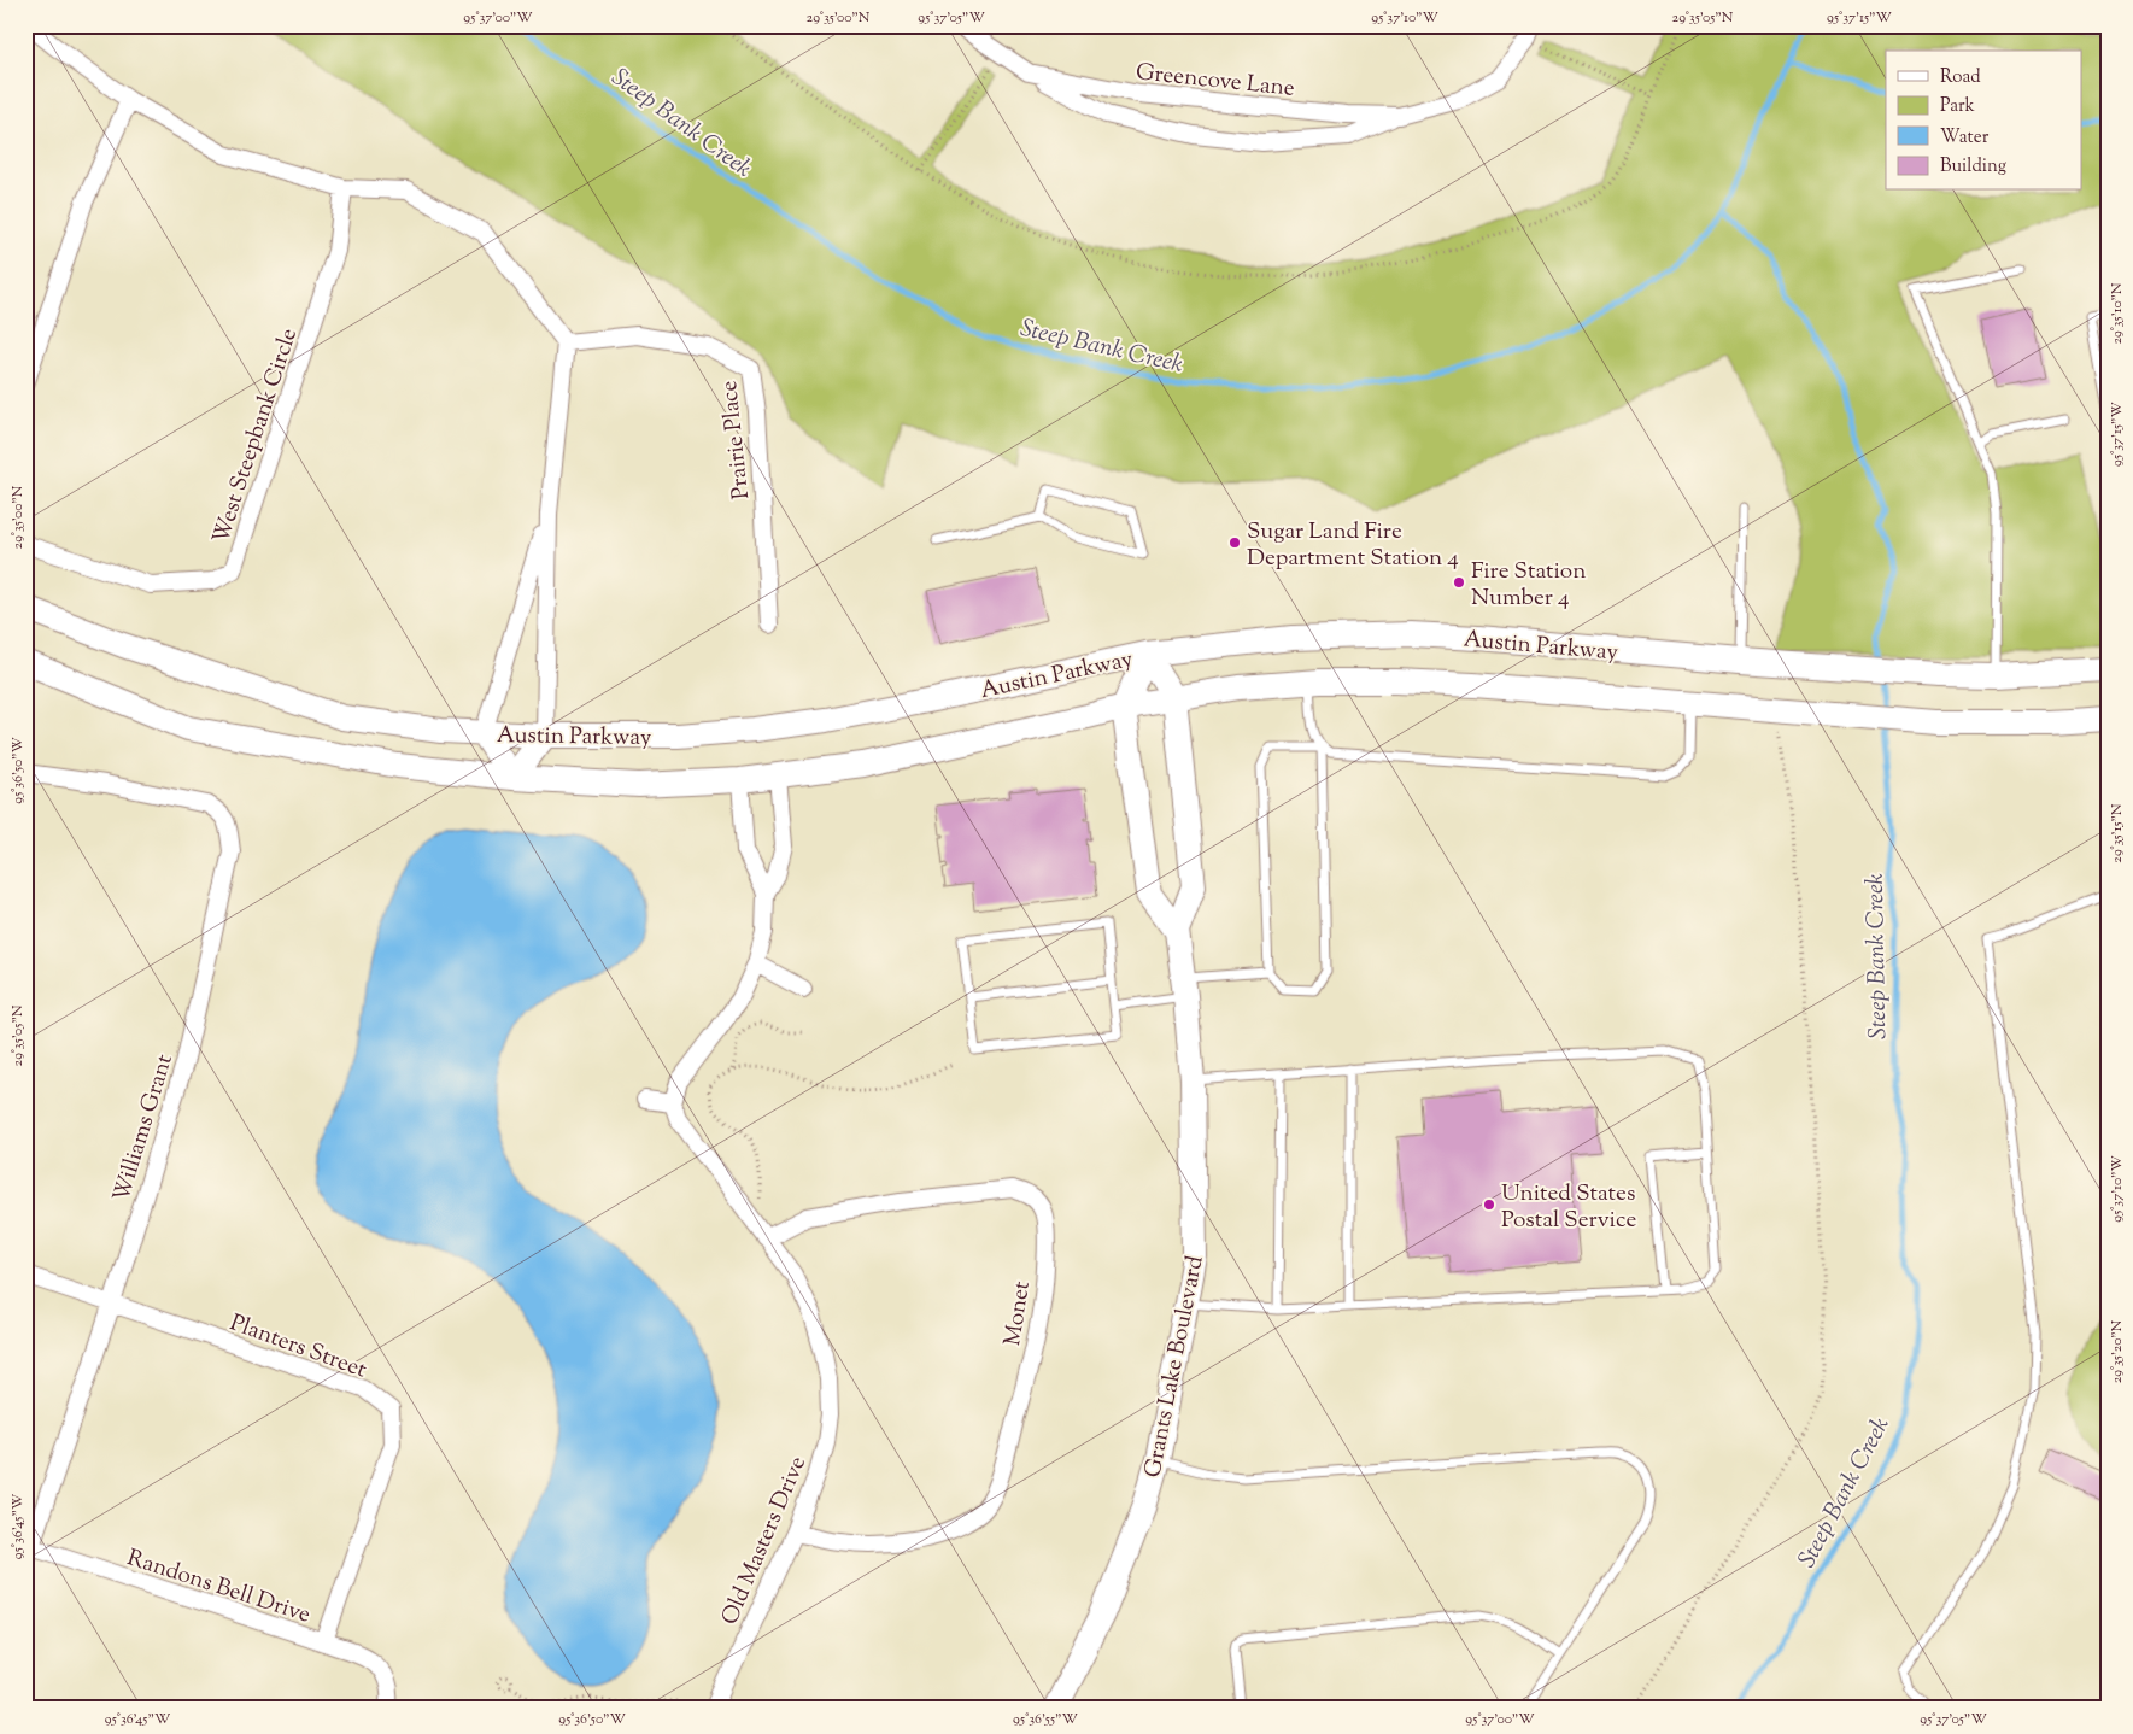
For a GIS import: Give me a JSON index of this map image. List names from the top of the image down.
{
  "streets": {
    "main road": ["Austin Parkway", "Grants Lake Boulevard"],
    "street": [
      "Greencove Lane",
      "West Steepbank Circle",
      "Prairie Place",
      "Williams Grant",
      "Monet",
      "Planters Street",
      "Old Masters Drive",
      "Randons Bell Drive"
    ]
  },
  "crossings": [
    ["Austin Parkway", "Grants Lake Boulevard"],
    ["Williams Grant", "Planters Street"],
    ["Williams Grant", "Randons Bell Drive"],
    ["Monet", "Old Masters Drive"],
    ["Planters Street", "Randons Bell Drive"]
  ],
  "water": ["Steep Bank Creek"],
  "places": ["Sugar Land Fire Department Station 4", "Fire Station Number 4", "United States Postal Service"],
  "legend": [
    "Road",
    "Park",
    "Water",
    "Building"
  ],
  "coordinates": [
    "95°37'00\"W",
    "29°35'00\"N",
    "95°37'05\"W",
    "95°37'10\"W",
    "29°35'05\"N",
    "95°37'15\"W",
    "29°35'10\"N",
    "95°36'50\"W",
    "29°35'15\"N",
    "29°35'20\"N",
    "95°36'45\"W",
    "95°36'55\"W"
  ]
}
